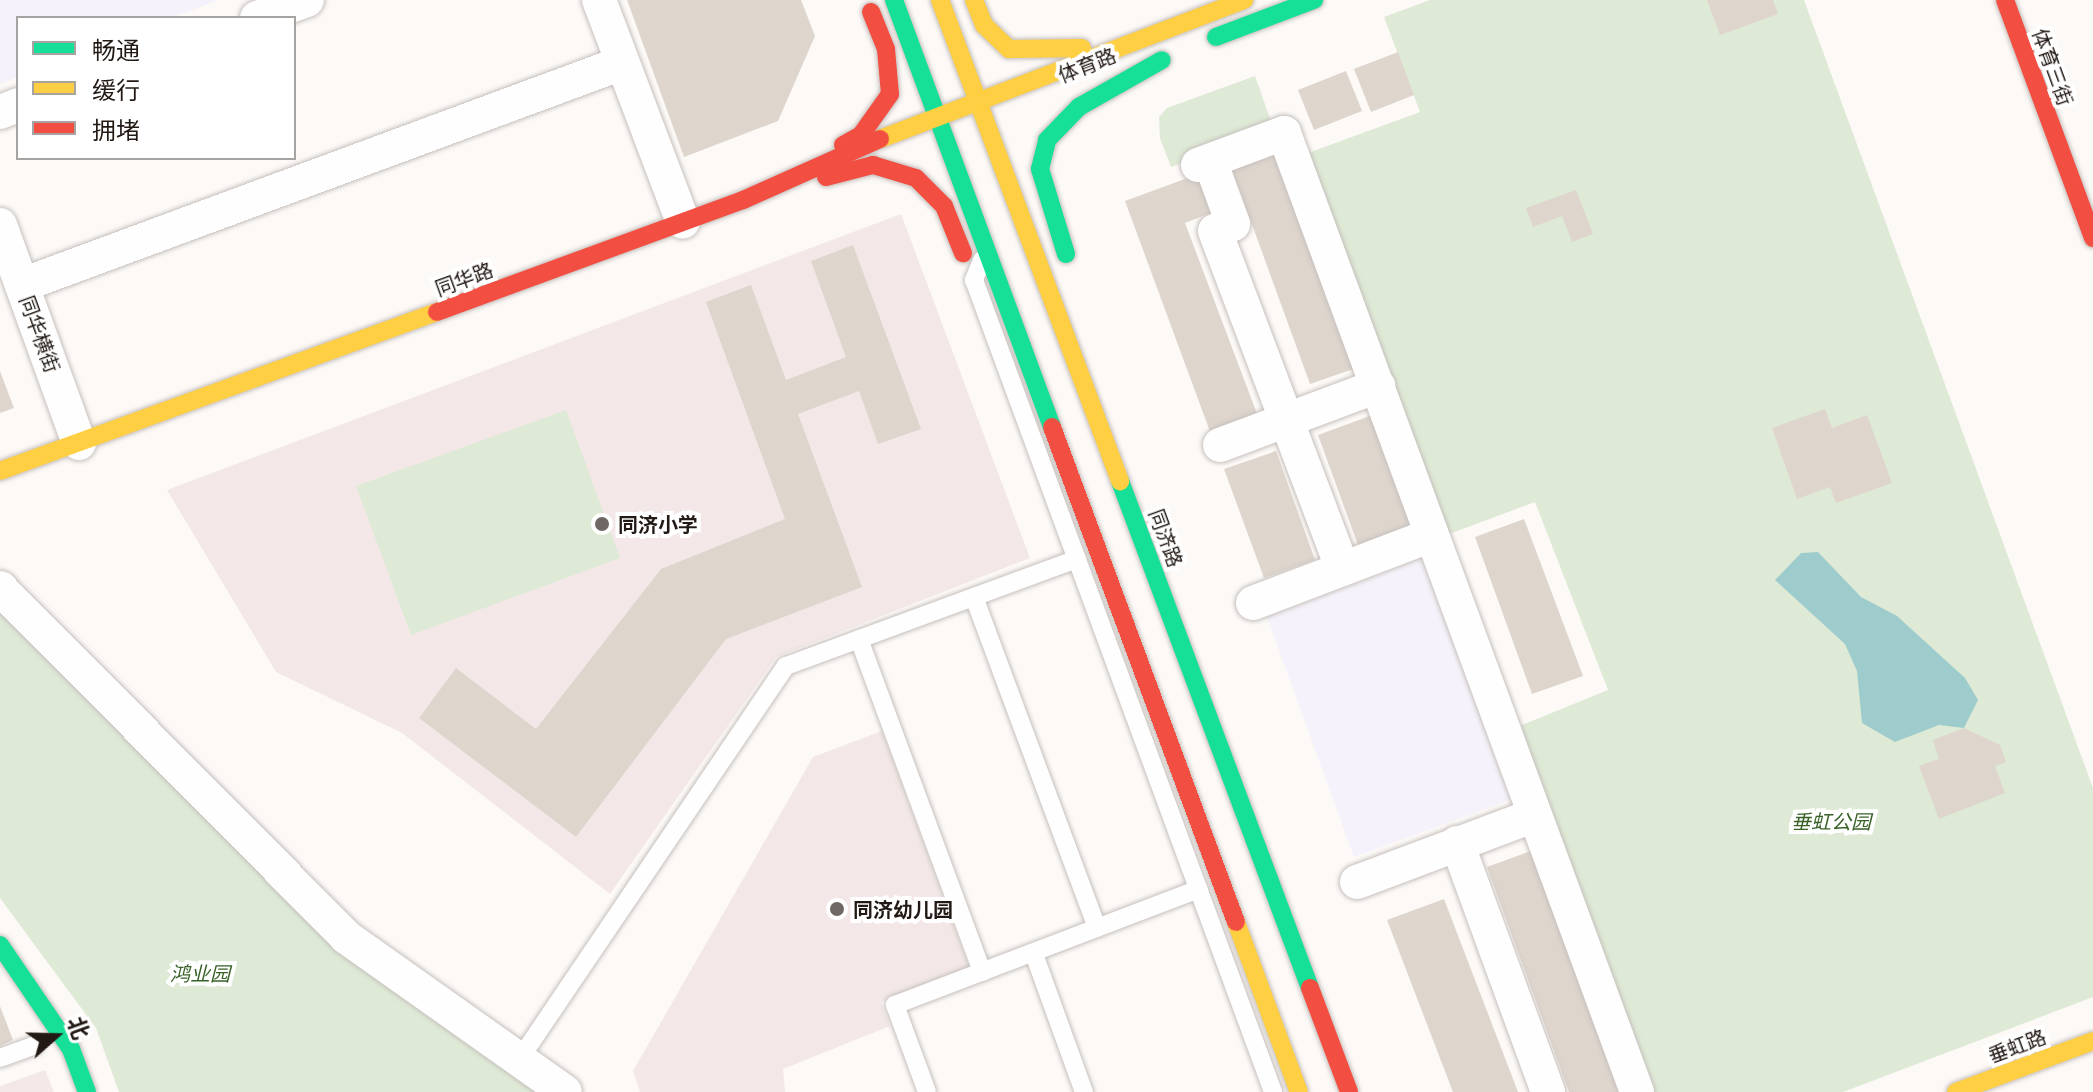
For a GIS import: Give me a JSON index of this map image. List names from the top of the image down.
{
  "streets": {
    "main road": [
      "体育路",
      "体育三街",
      "同华路",
      "同济路",
      "垂虹路"
    ],
    "street": ["同华横街"]
  },
  "crossings": [
    ["体育路", "同华路"],
    ["体育路", "同济路"],
    ["同华路", "同华横街"],
    ["同华路", "同济路"]
  ],
  "parks": ["垂虹公园", "鸿业园"],
  "places": ["同济小学", "同济幼儿园"],
  "legend": ["畅通", "缓行", "拥堵"],
  "north": "right"
}
